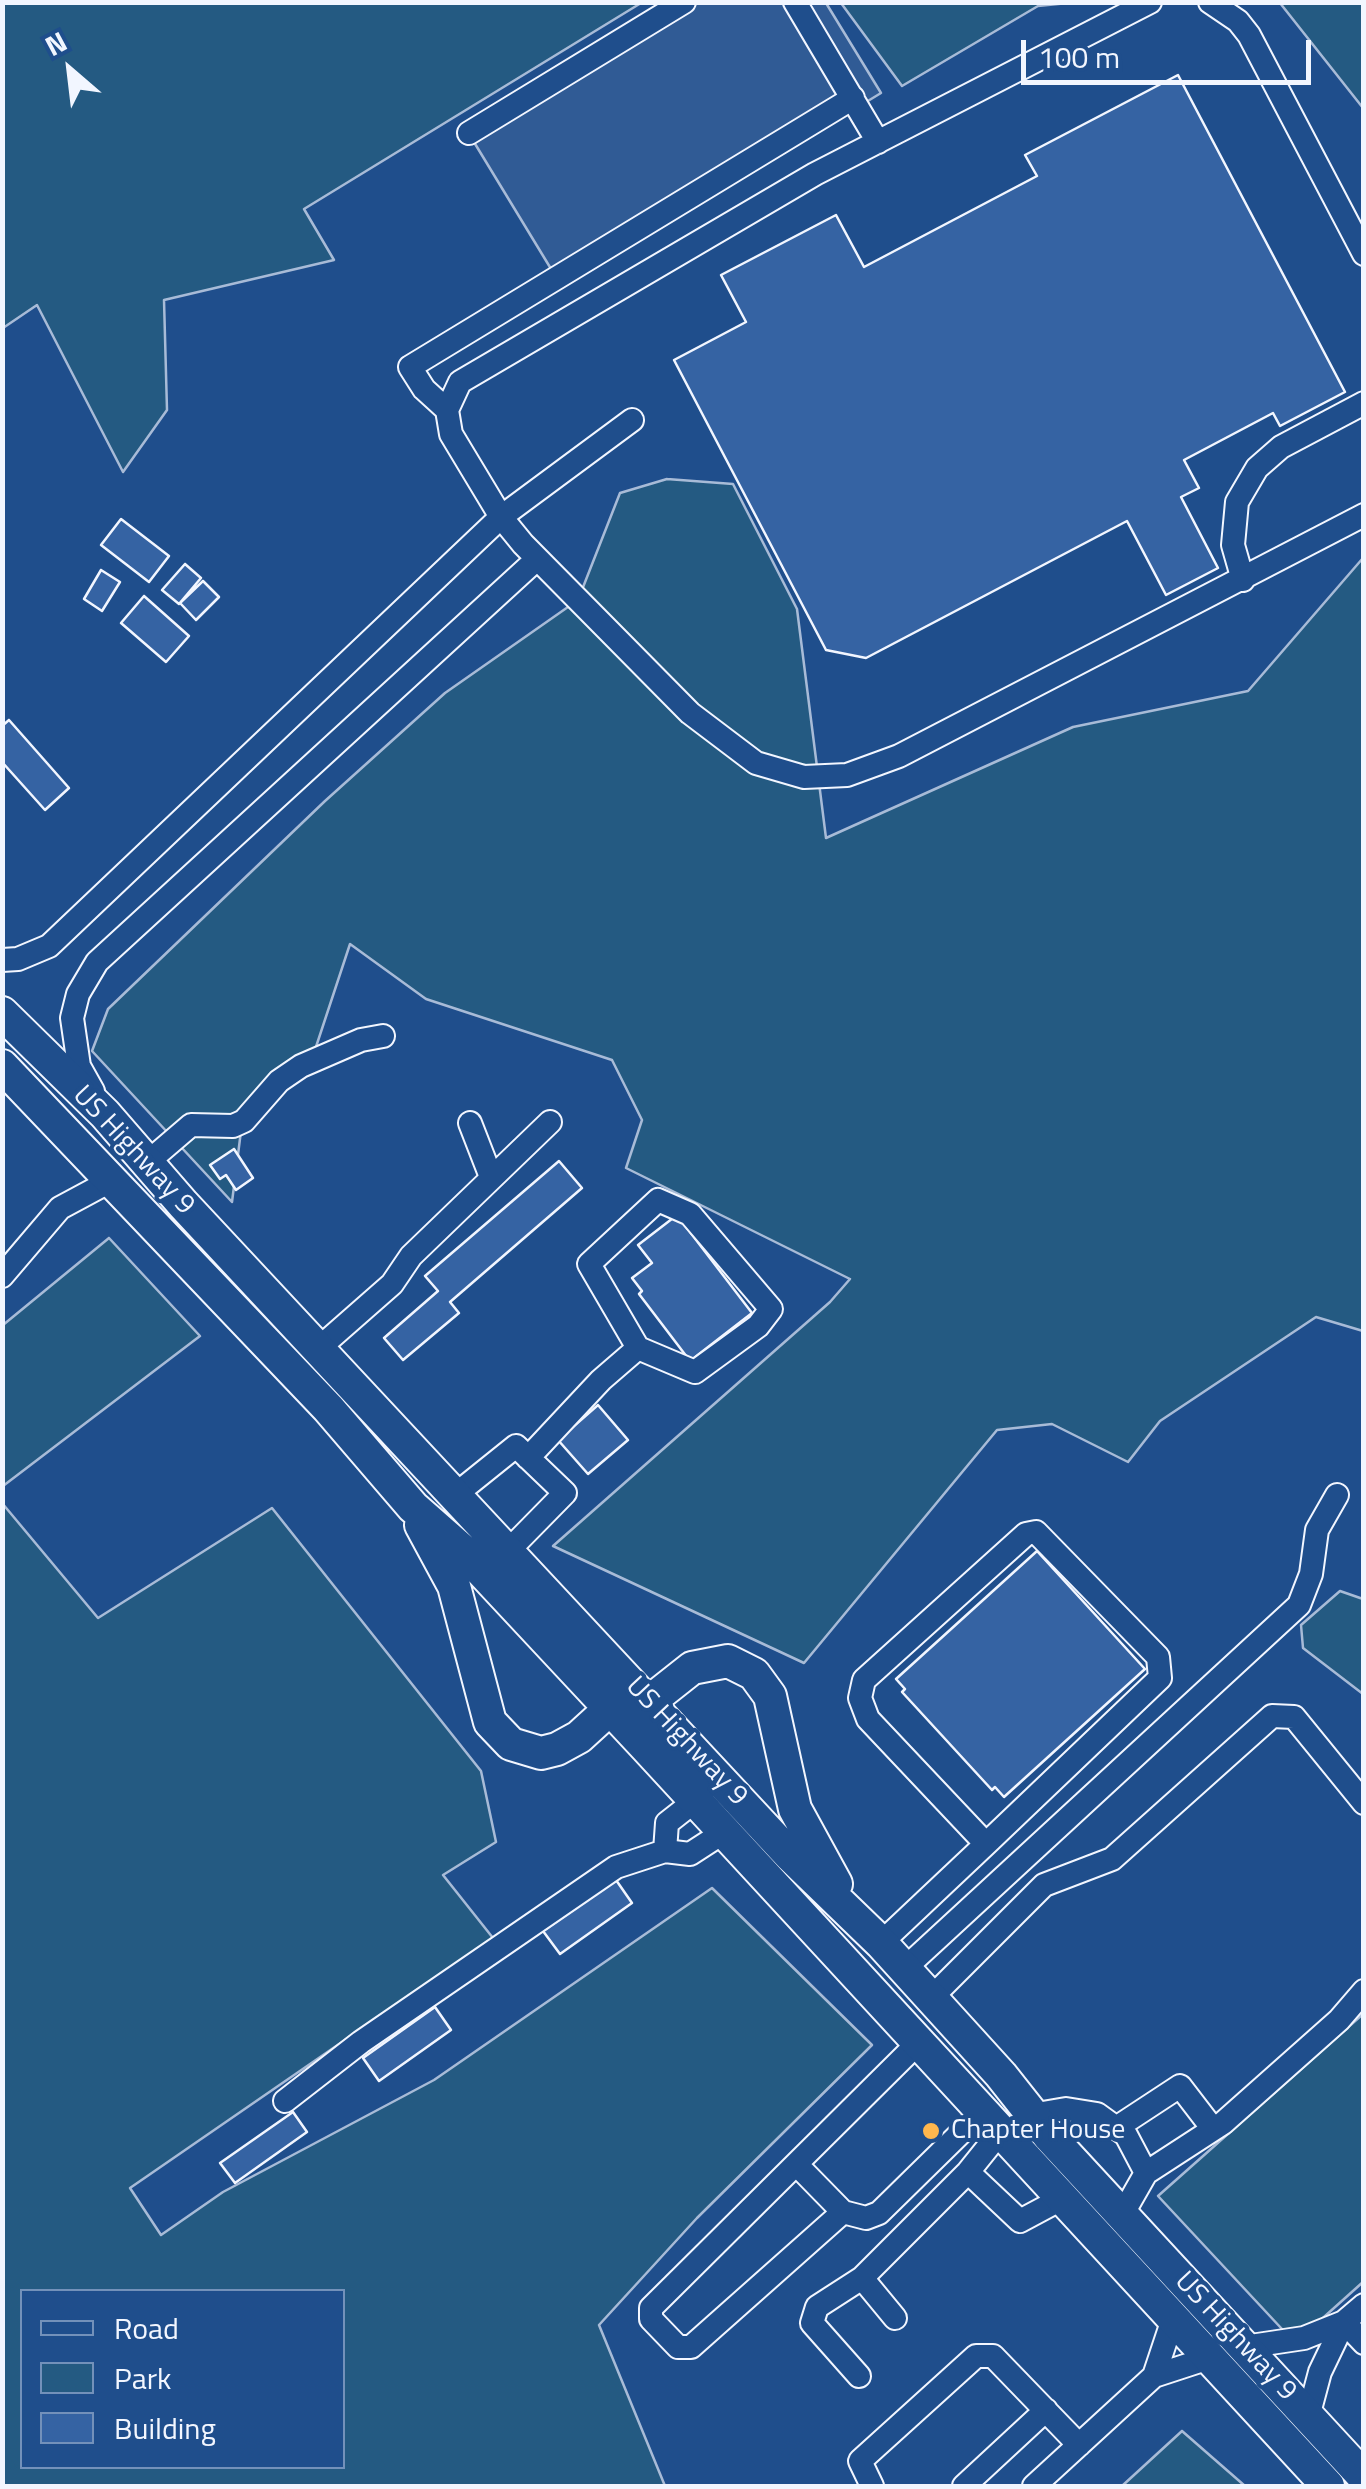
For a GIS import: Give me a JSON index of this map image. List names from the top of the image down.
{
  "streets": {
    "highway": ["US Highway 9"]
  },
  "places": ["Chapter House"],
  "legend": ["Road", "Park", "Building"],
  "scale_bar": "100 m",
  "north": "top left"
}
